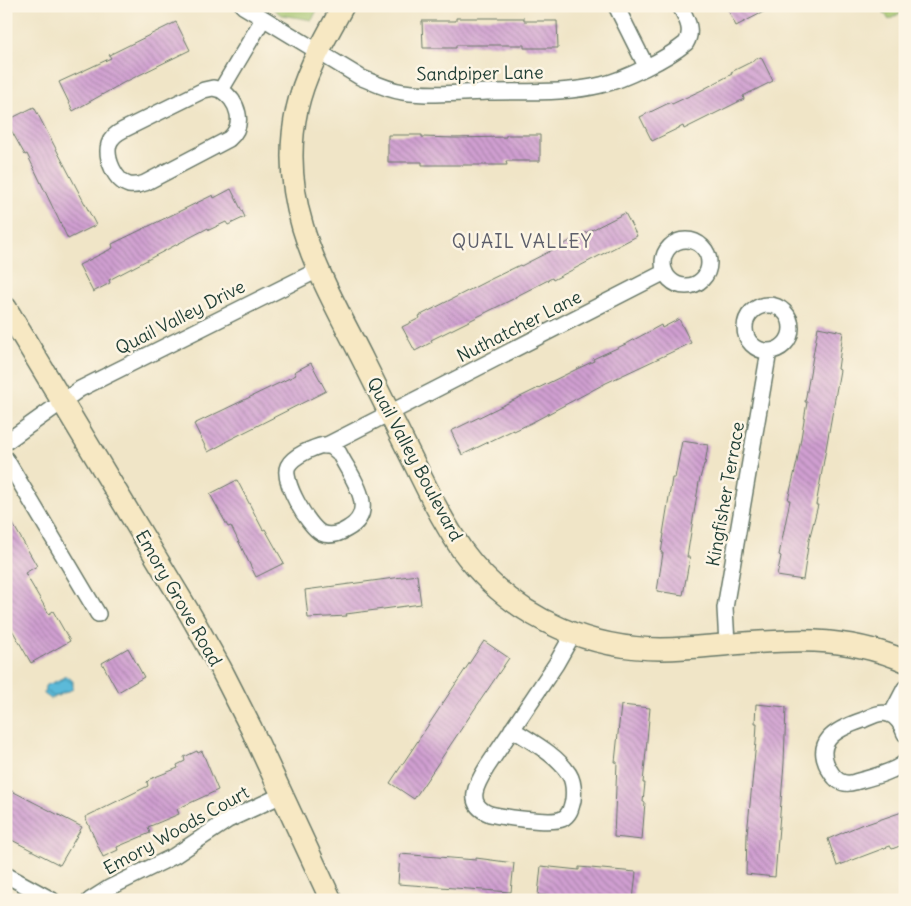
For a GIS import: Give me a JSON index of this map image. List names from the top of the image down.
{
  "streets": {
    "street": [
      "Sandpiper Lane",
      "Quail Valley Drive",
      "Nuthatcher Lane",
      "Quail Valley Boulevard",
      "Kingfisher Terrace",
      "Emory Grove Road",
      "Emory Woods Court"
    ]
  },
  "crossings": [
    ["Sandpiper Lane", "Quail Valley Boulevard"],
    ["Quail Valley Drive", "Quail Valley Boulevard"],
    ["Quail Valley Drive", "Emory Grove Road"],
    ["Nuthatcher Lane", "Quail Valley Boulevard"],
    ["Quail Valley Boulevard", "Kingfisher Terrace"],
    ["Emory Grove Road", "Emory Woods Court"]
  ],
  "districts": ["QUAIL VALLEY"]
}
